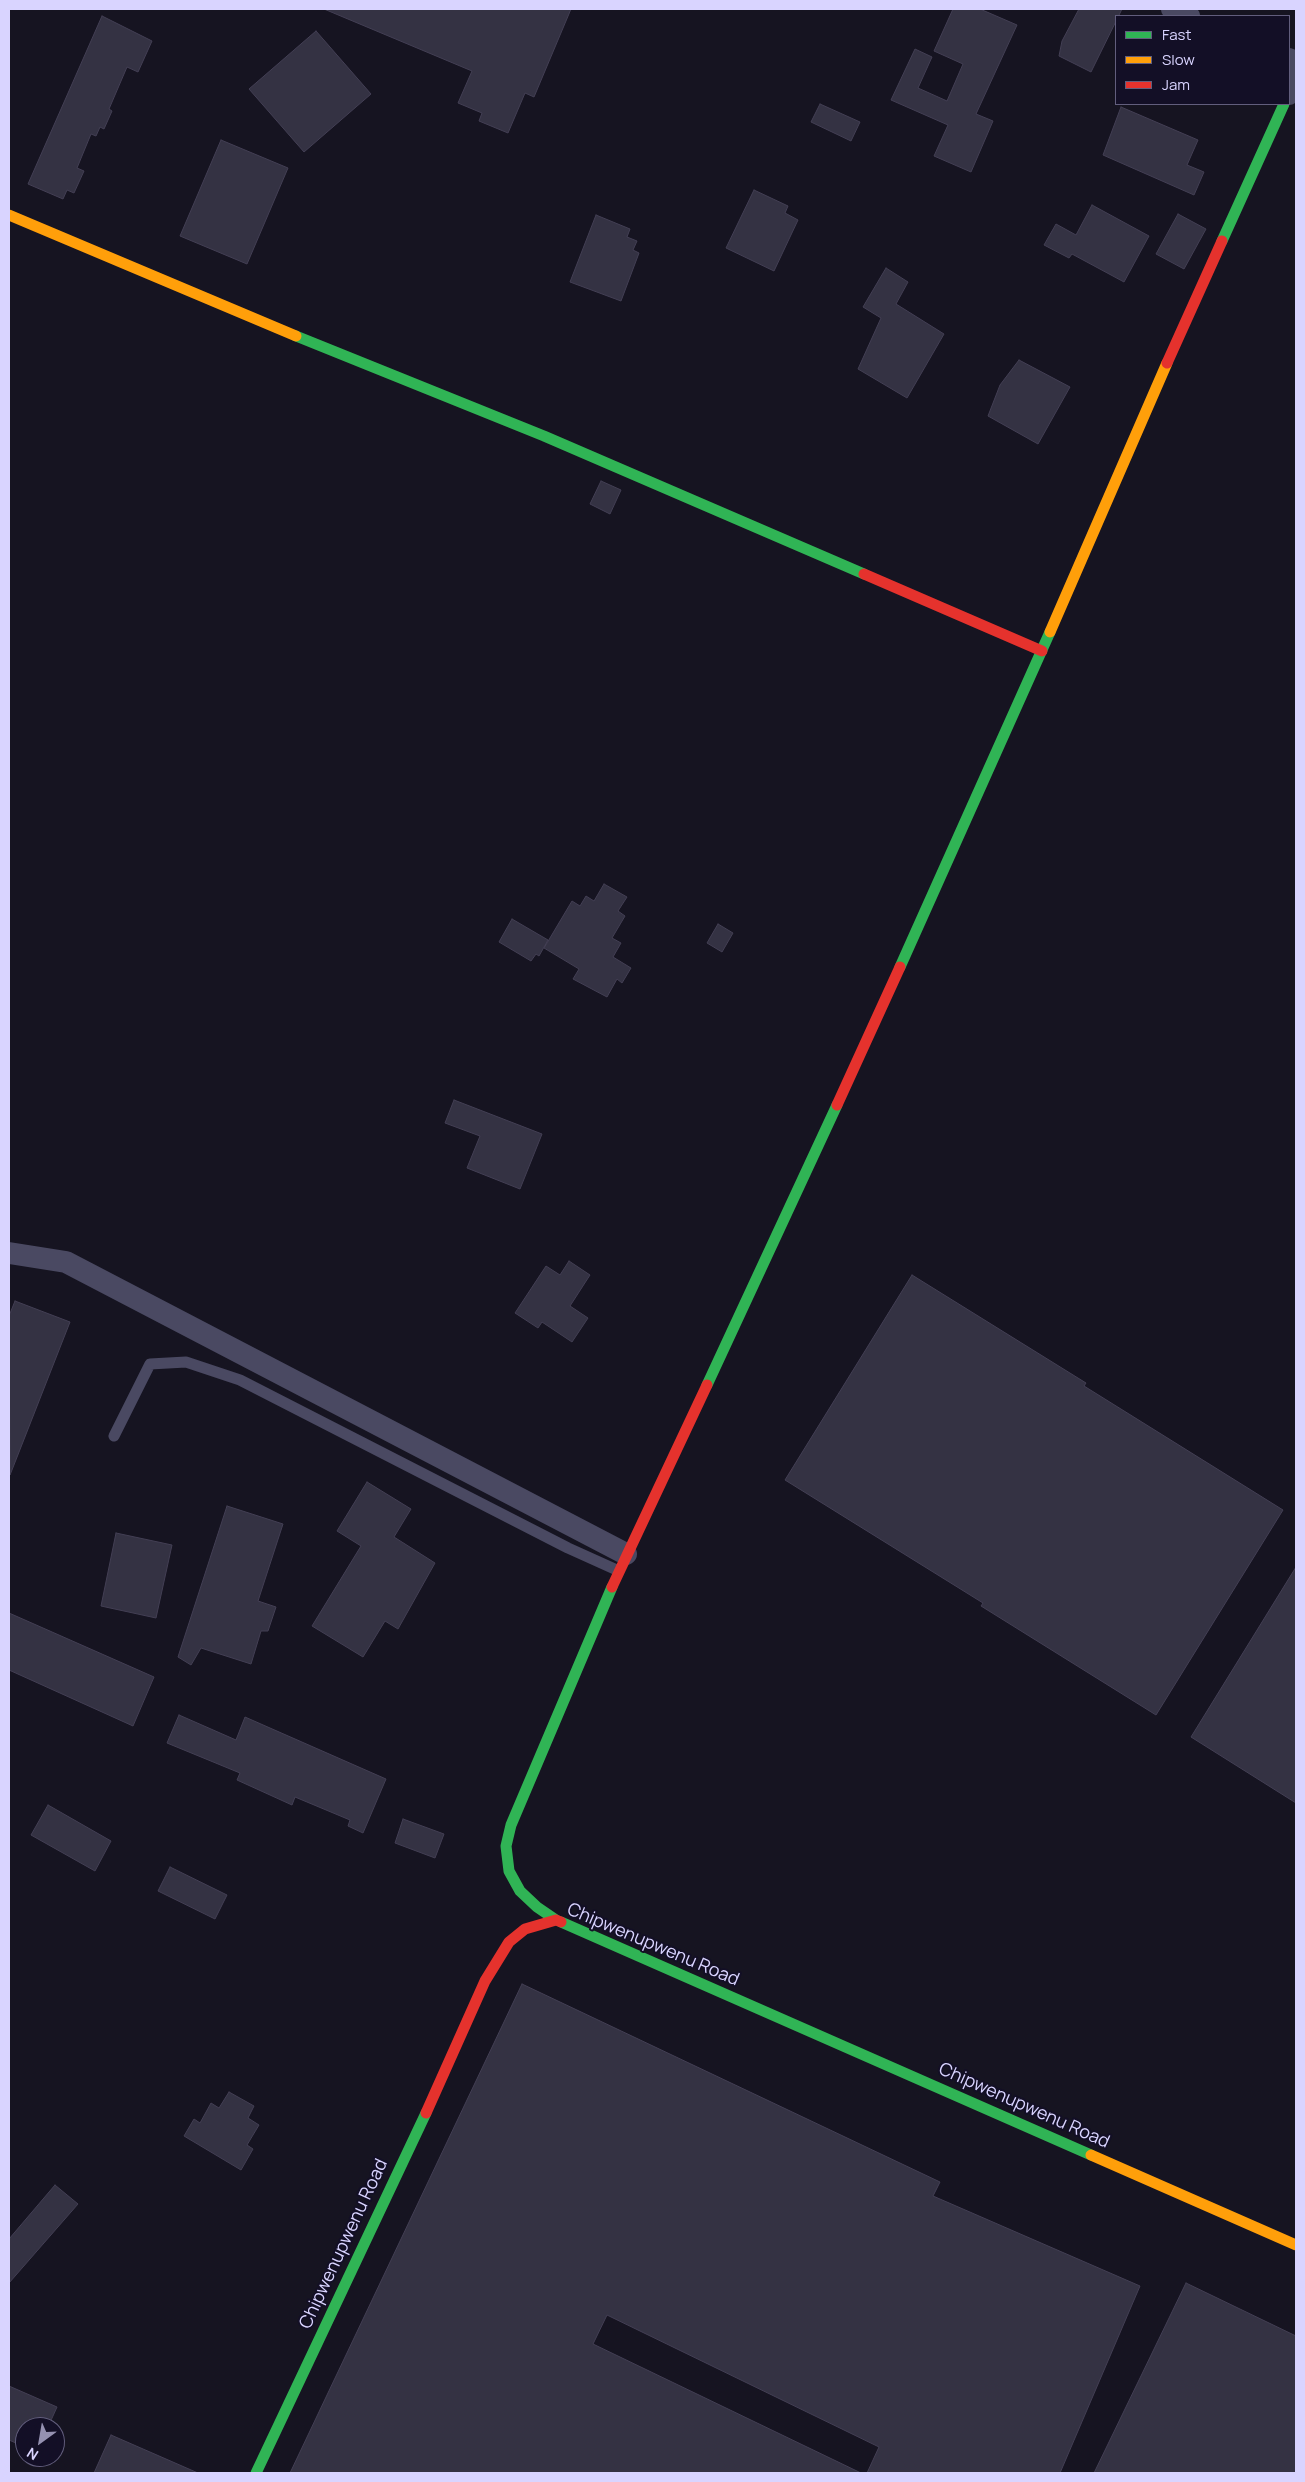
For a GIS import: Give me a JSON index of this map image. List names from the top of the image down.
{
  "streets": {
    "street": ["Chipwenupwenu Road"]
  },
  "legend": ["Fast", "Slow", "Jam"],
  "north": "bottom left"
}
